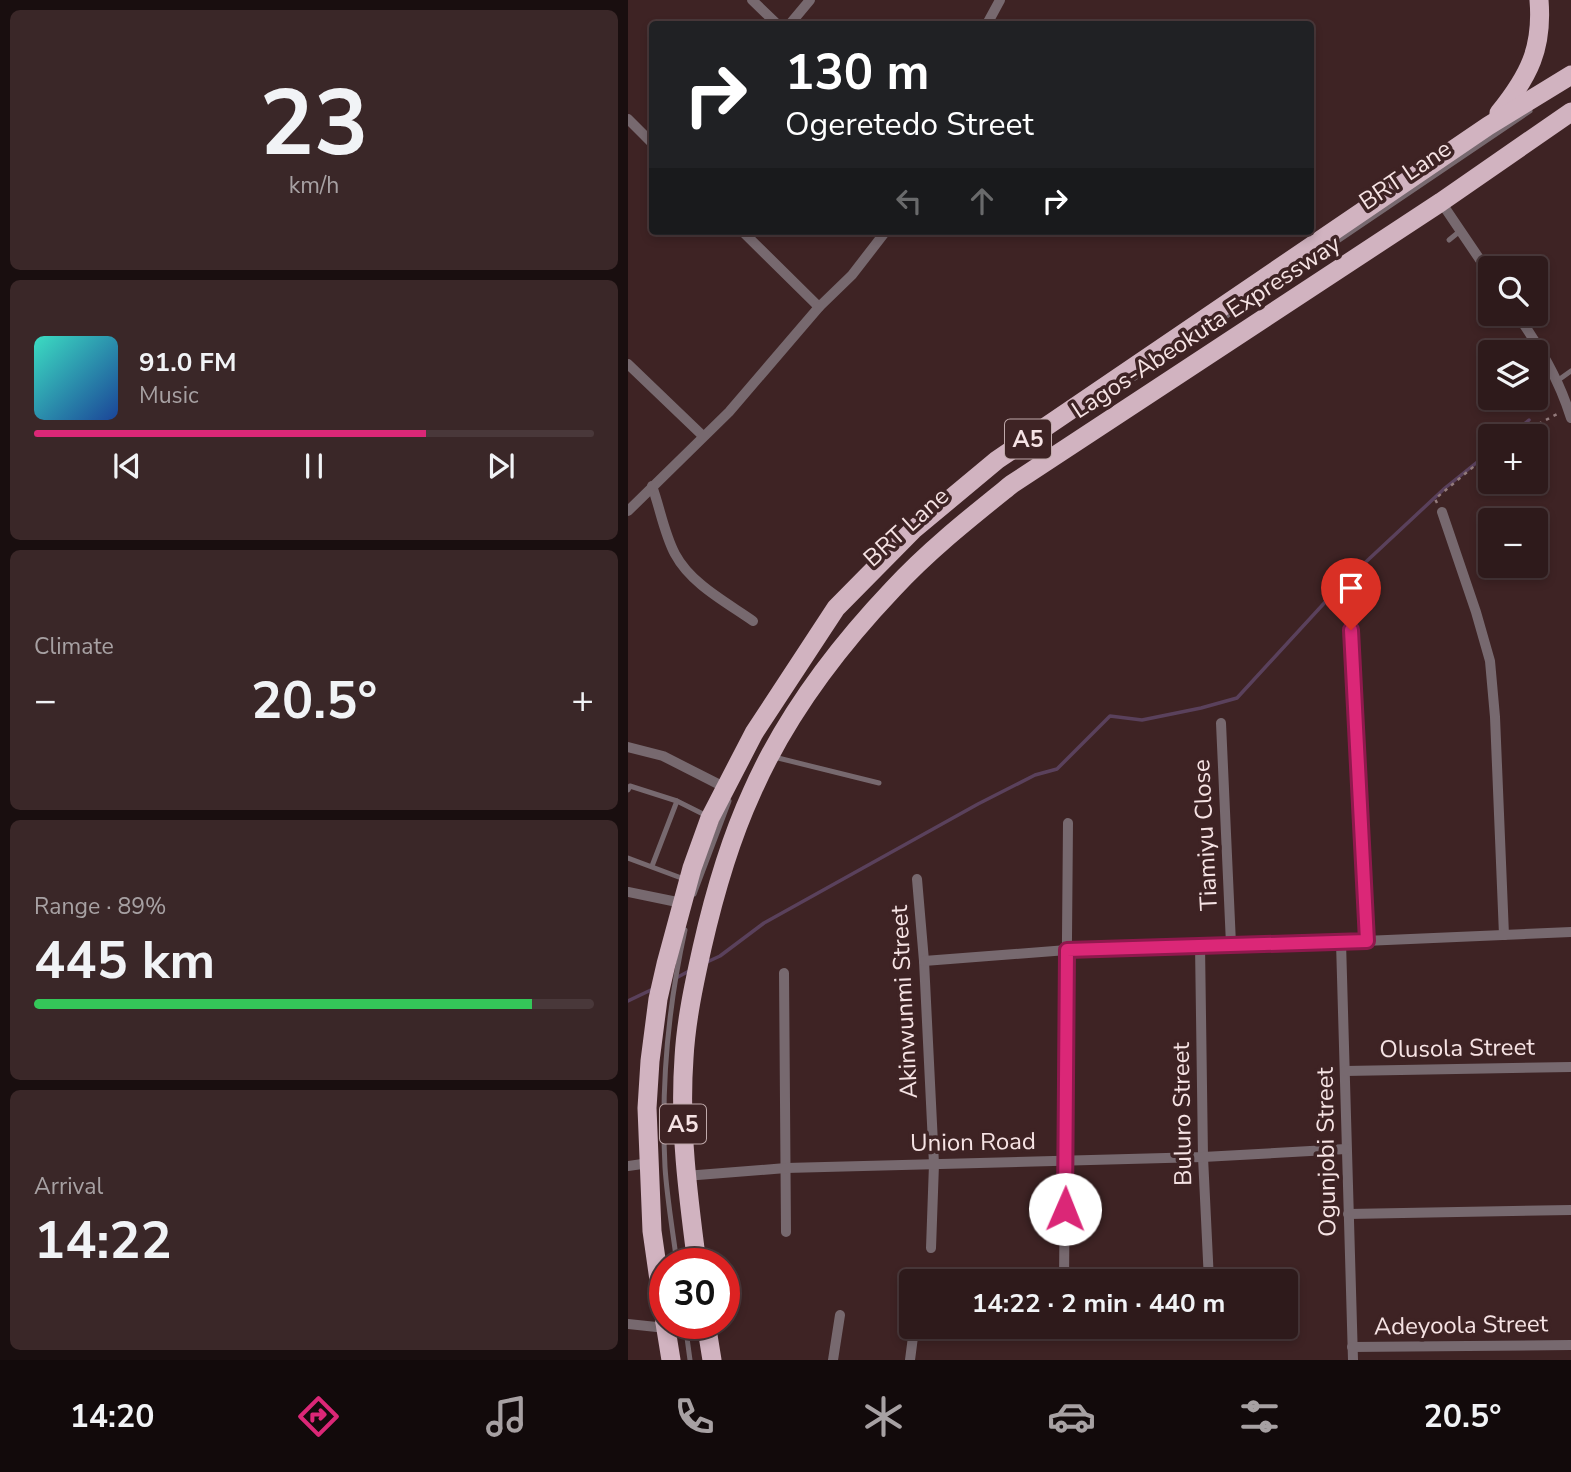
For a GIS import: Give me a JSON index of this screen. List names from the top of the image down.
{
  "streets": {
    "highway": ["Lagos-Abeokuta Expressway", "A5"],
    "street": [
      "Tiamiyu Close",
      "Akinwunmi Street",
      "Olusola Street",
      "Buluro Street",
      "Union Road",
      "Ogunjobi Street",
      "Adeyoola Street"
    ],
    "lane": ["BRT Lane"]
  },
  "crossings": [
    ["Lagos-Abeokuta Expressway", "Union Road"],
    ["Akinwunmi Street", "Union Road"],
    ["Olusola Street", "Ogunjobi Street"],
    ["Buluro Street", "Union Road"],
    ["Union Road", "Ogunjobi Street"],
    ["Ogunjobi Street", "Adeyoola Street"]
  ],
  "page": {
    "tile": [
      ["23", "km/h"],
      "Climate",
      ["Range · 89%", "445 km"],
      ["Arrival", "14:22"]
    ],
    "turn": ["130 m", "Ogeretedo Street"],
    "map_buttons": ["+", "−"],
    "song": ["91.0 FM", "Music"],
    "heat": ["−", "20.5°", "+"],
    "limit": "30",
    "trip": "14:22 · 2 min · 440 m",
    "tabs": ["14:20", "20.5°"]
  }
}
